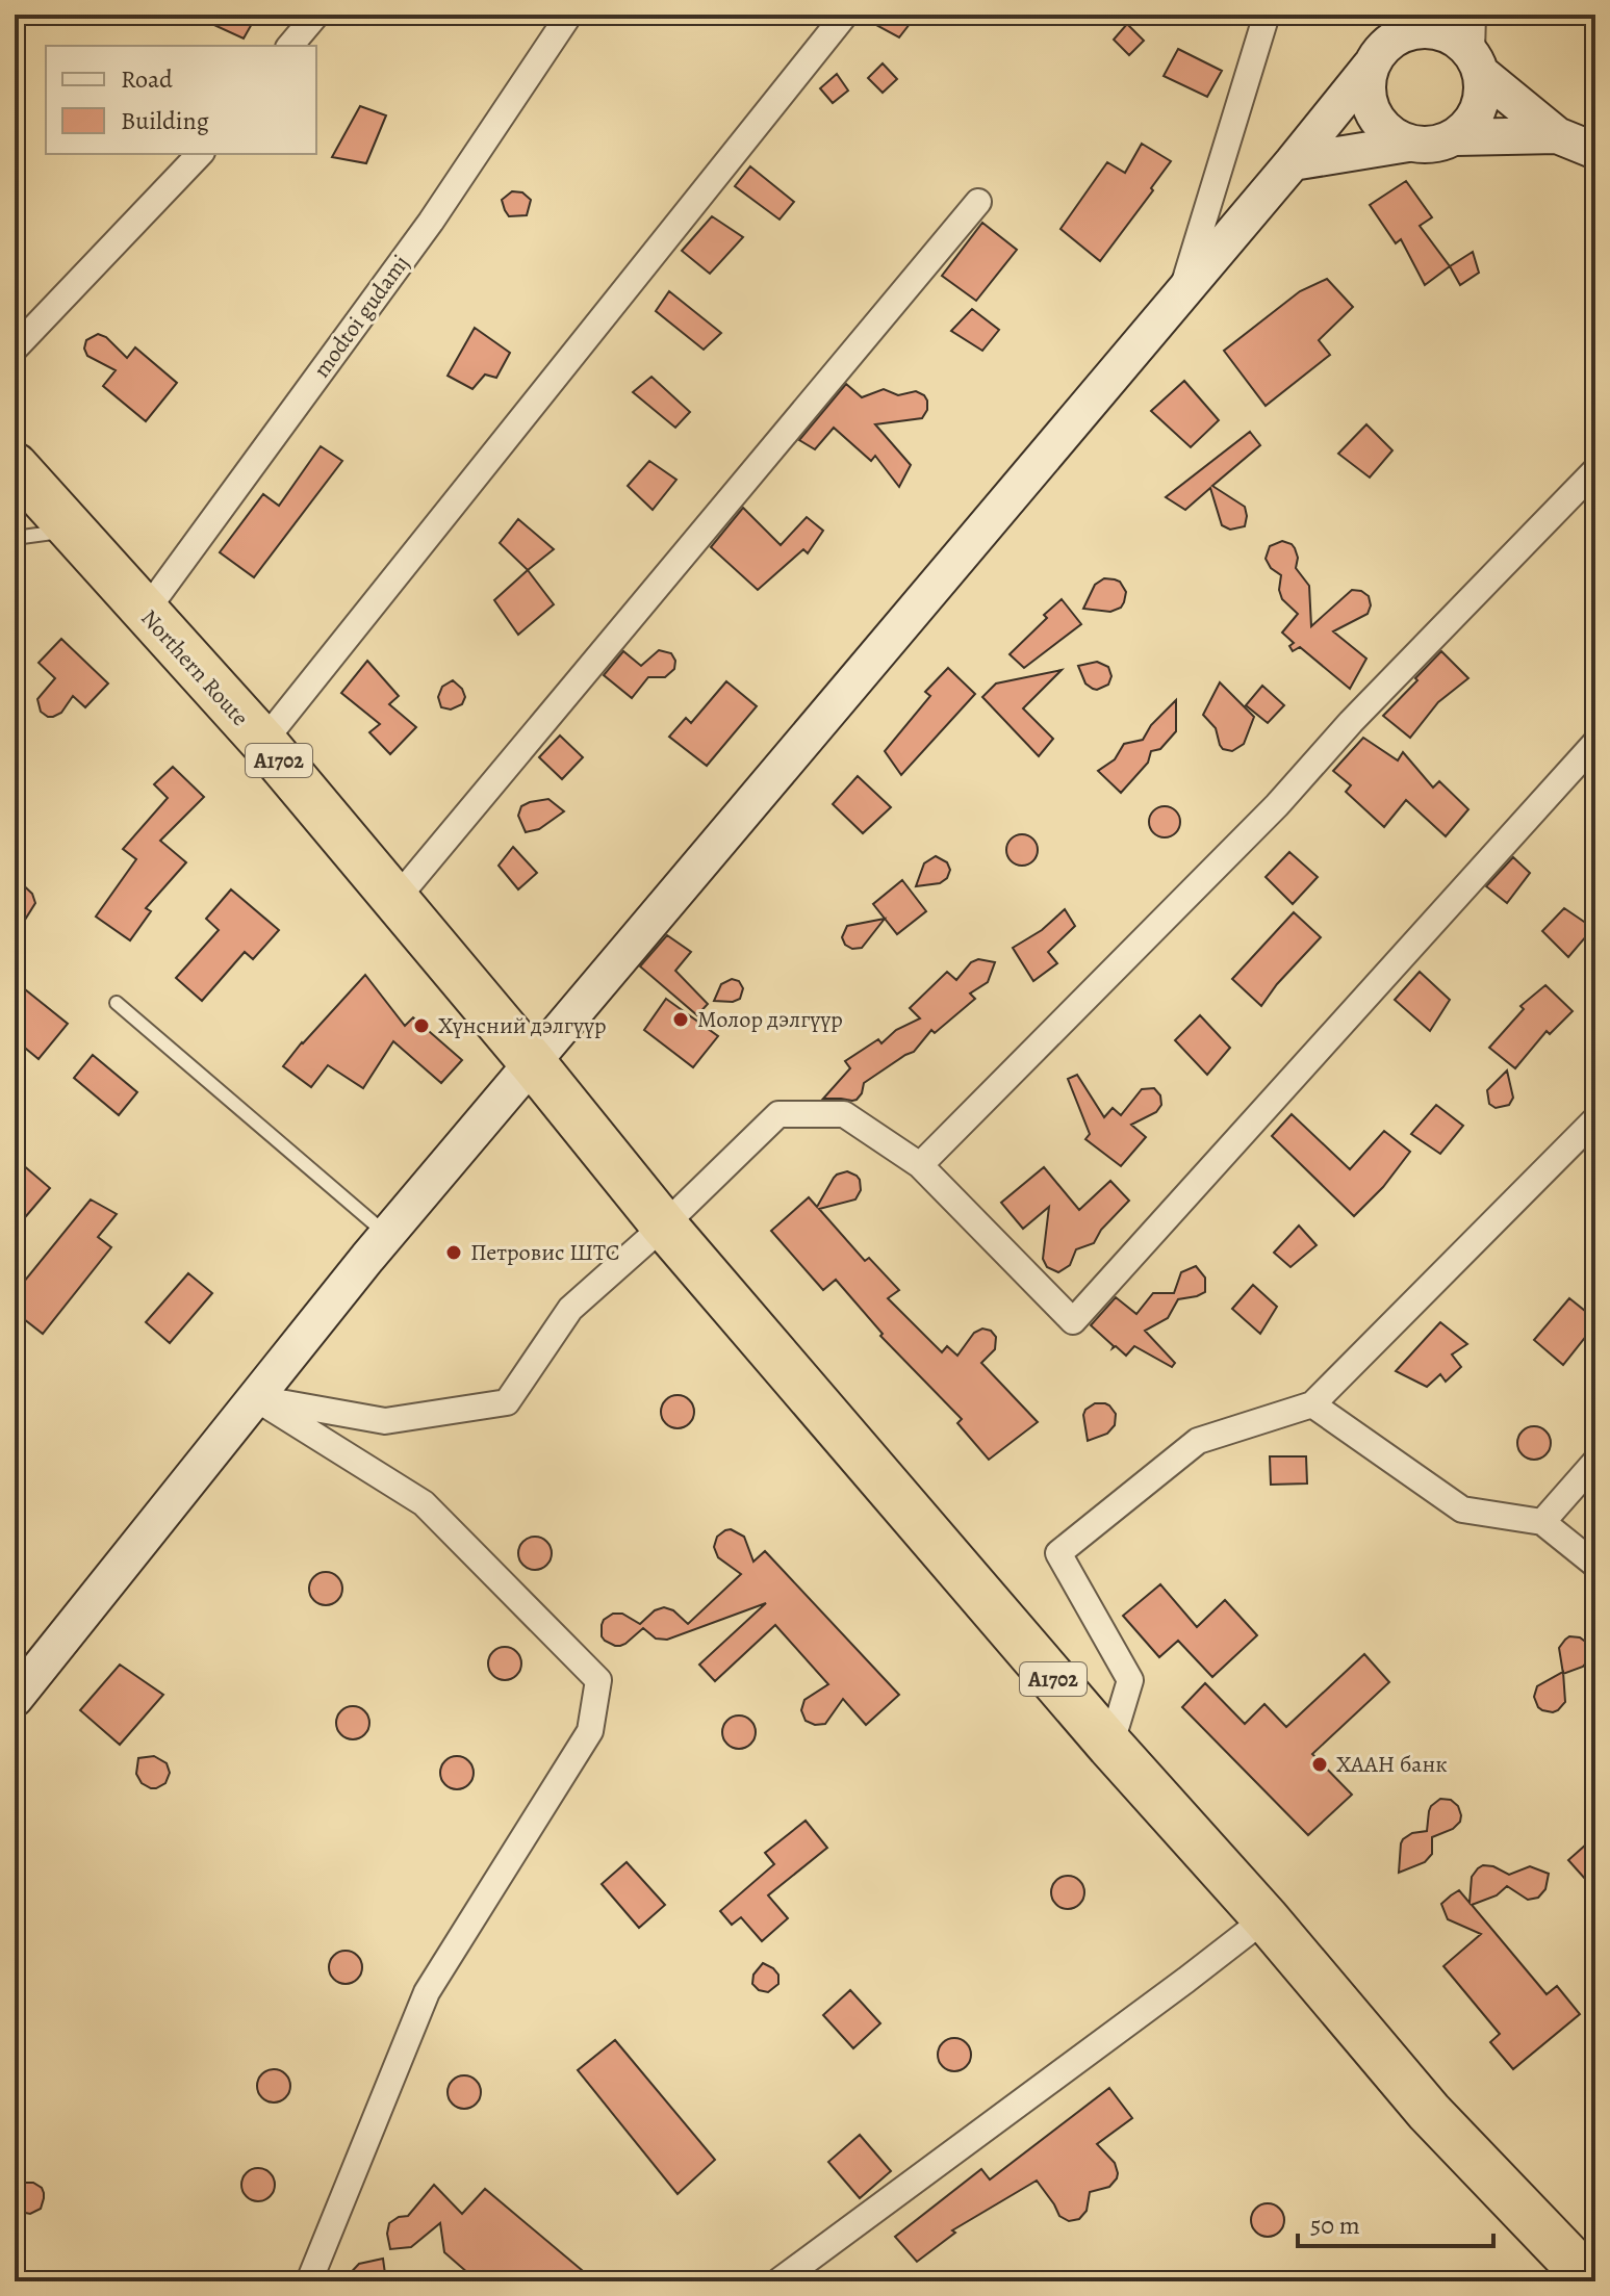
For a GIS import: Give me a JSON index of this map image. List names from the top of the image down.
{
  "streets": {
    "highway": ["Northern Route", "A1702"],
    "street": ["modtoi gudamj"]
  },
  "crossings": [
    ["modtoi gudamj", "Northern Route"],
    ["Northern Route", "A1702"]
  ],
  "places": [
    "Молор дэлгүүр",
    "Хүнсний дэлгүүр",
    "Петровис ШТС",
    "ХААН банк"
  ],
  "legend": ["Road", "Building"],
  "scale_bar": "50 m"
}
